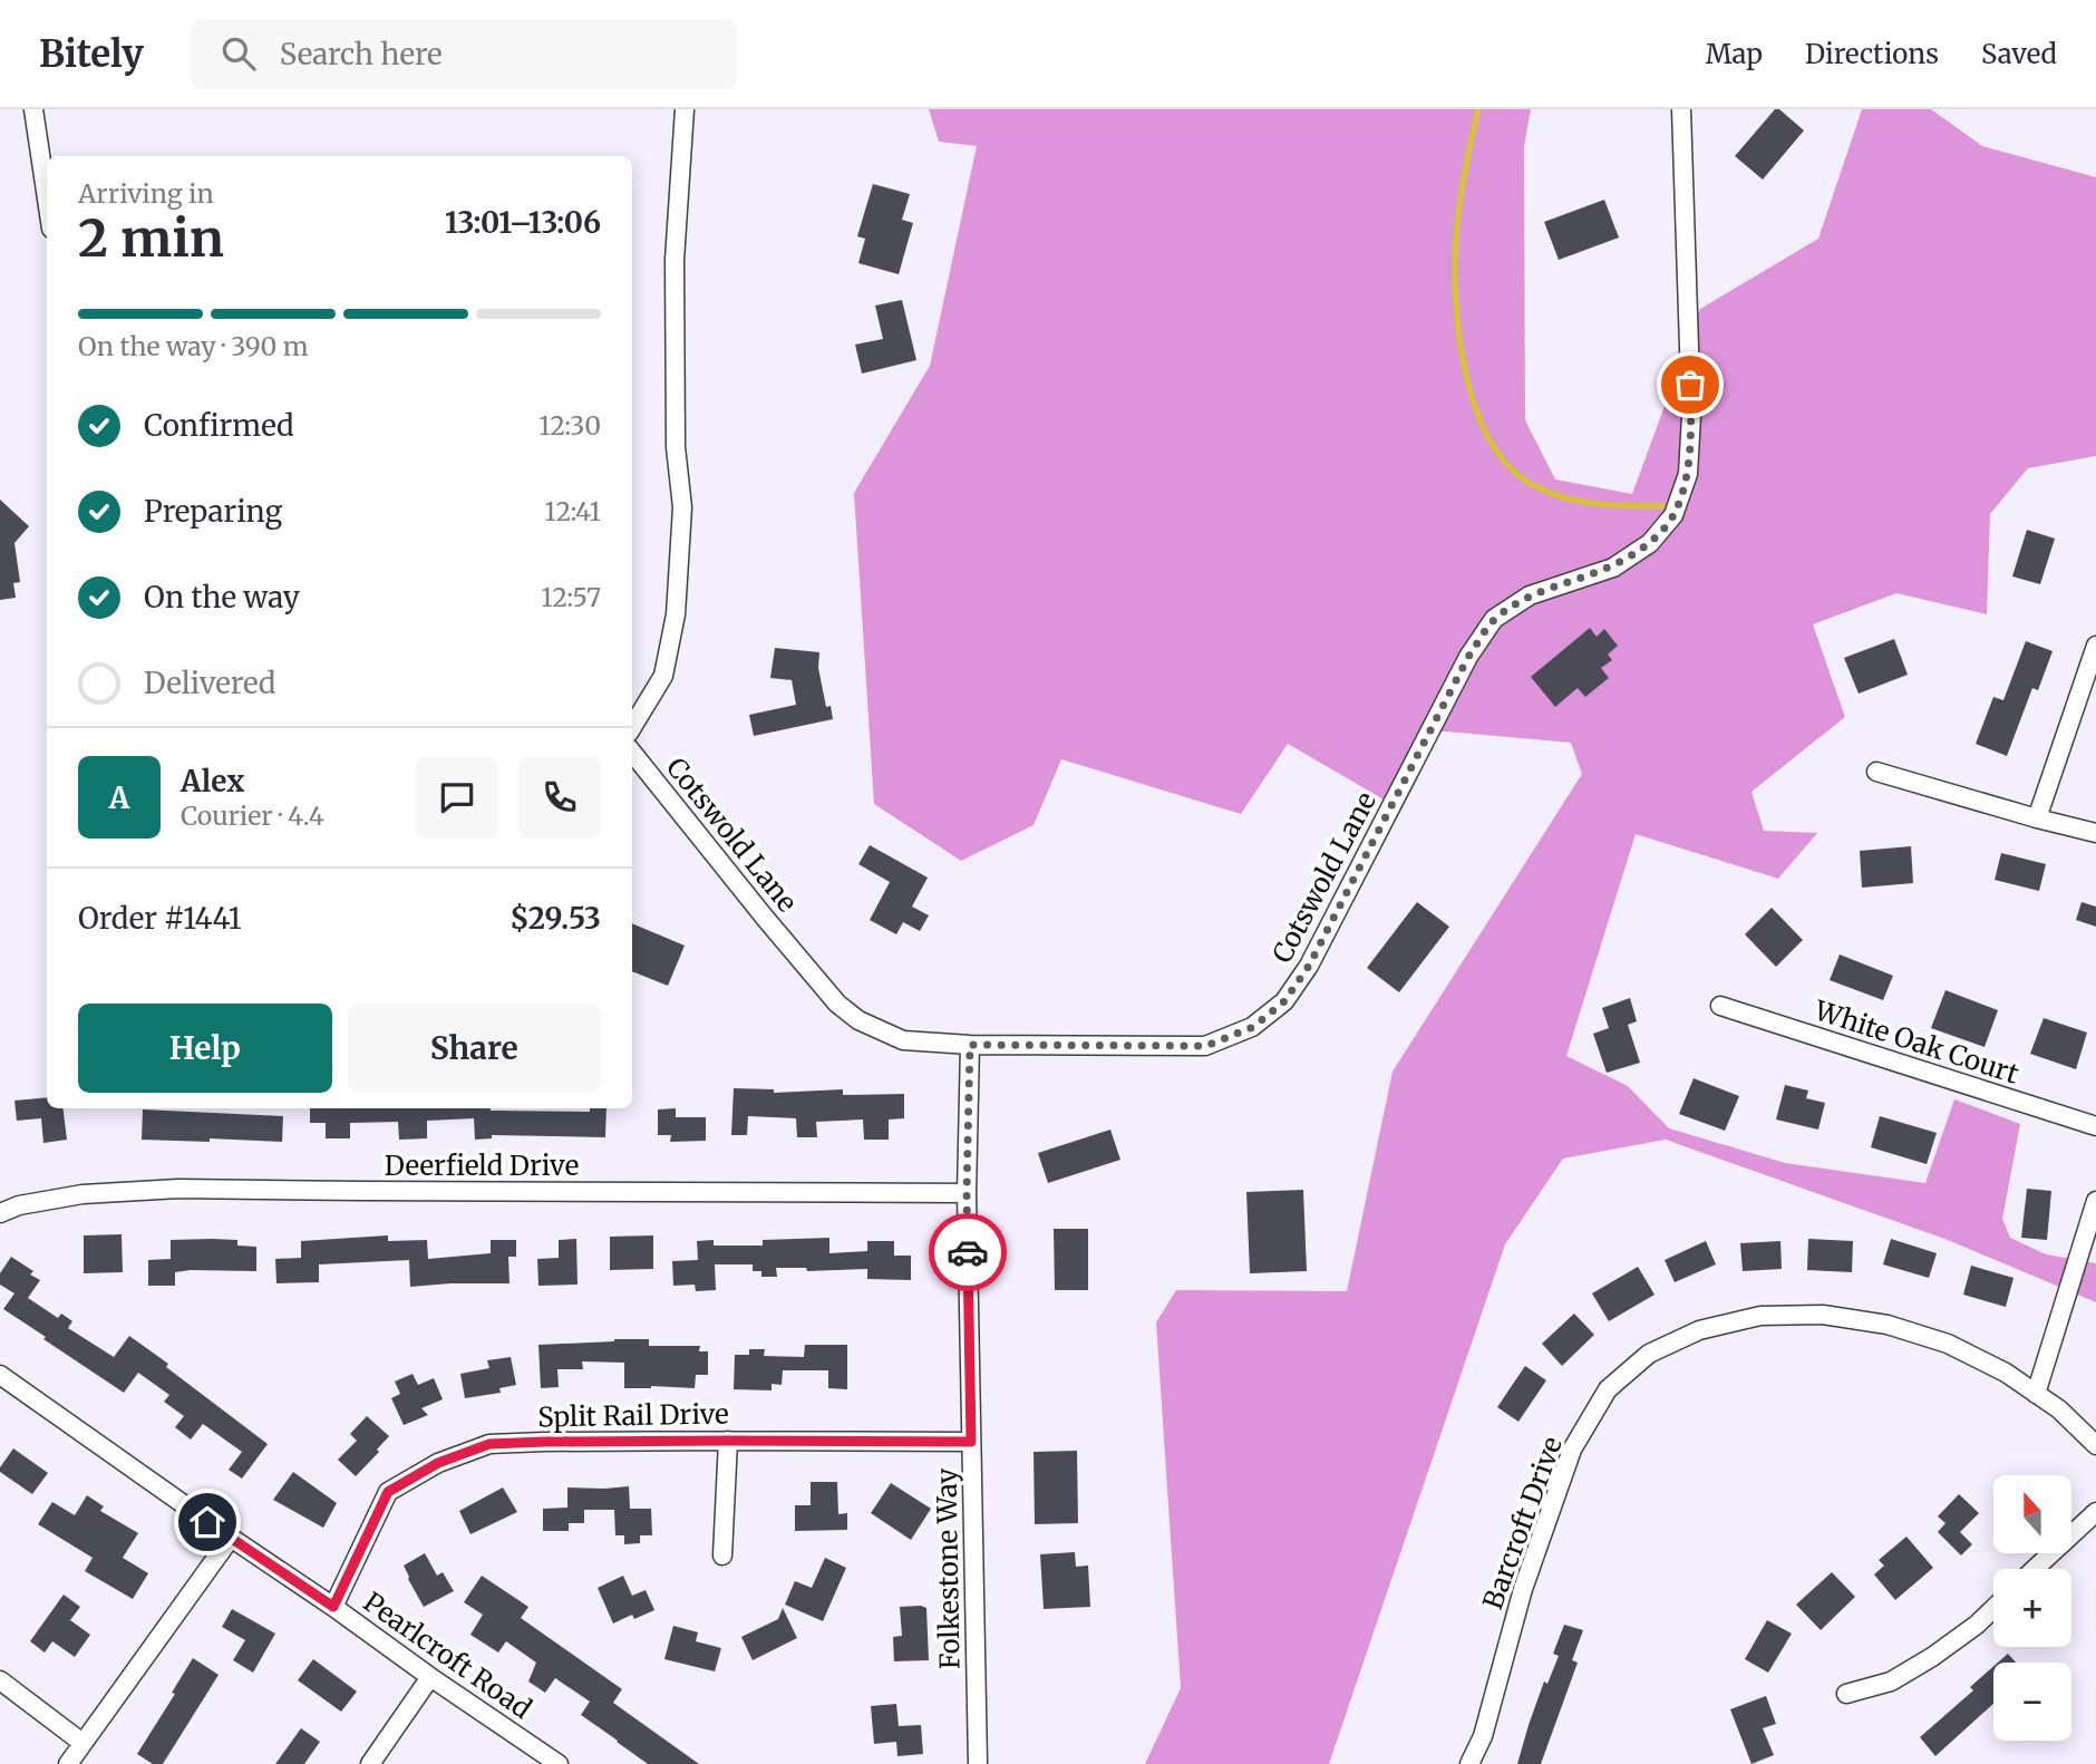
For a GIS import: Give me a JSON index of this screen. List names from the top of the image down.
{
  "streets": {
    "street": [
      "Cotswold Lane",
      "White Oak Court",
      "Deerfield Drive",
      "Split Rail Drive",
      "Barcroft Drive",
      "Folkestone Way",
      "Pearlcroft Road"
    ]
  },
  "crossings": [
    ["Cotswold Lane", "Folkestone Way"],
    ["Deerfield Drive", "Folkestone Way"],
    ["Split Rail Drive", "Folkestone Way"],
    ["Split Rail Drive", "Pearlcroft Road"]
  ],
  "north": "top",
  "page": {
    "header": "Bitely",
    "search": "Search here",
    "nav": ["Map", "Directions", "Saved"],
    "heading": ["2 min", "Arriving in", "13:01–13:06"],
    "panel": [
      "Alex",
      "Courier · 4.4",
      "Order #1441",
      "$29.53"
    ],
    "bar": "On the way · 390 m",
    "list": [
      ["Confirmed", "12:30"],
      ["Preparing", "12:41"],
      ["On the way", "12:57"],
      "Delivered"
    ],
    "round": "A",
    "buttons": ["Help", "Share"],
    "map_buttons": ["+", "−"]
  }
}
